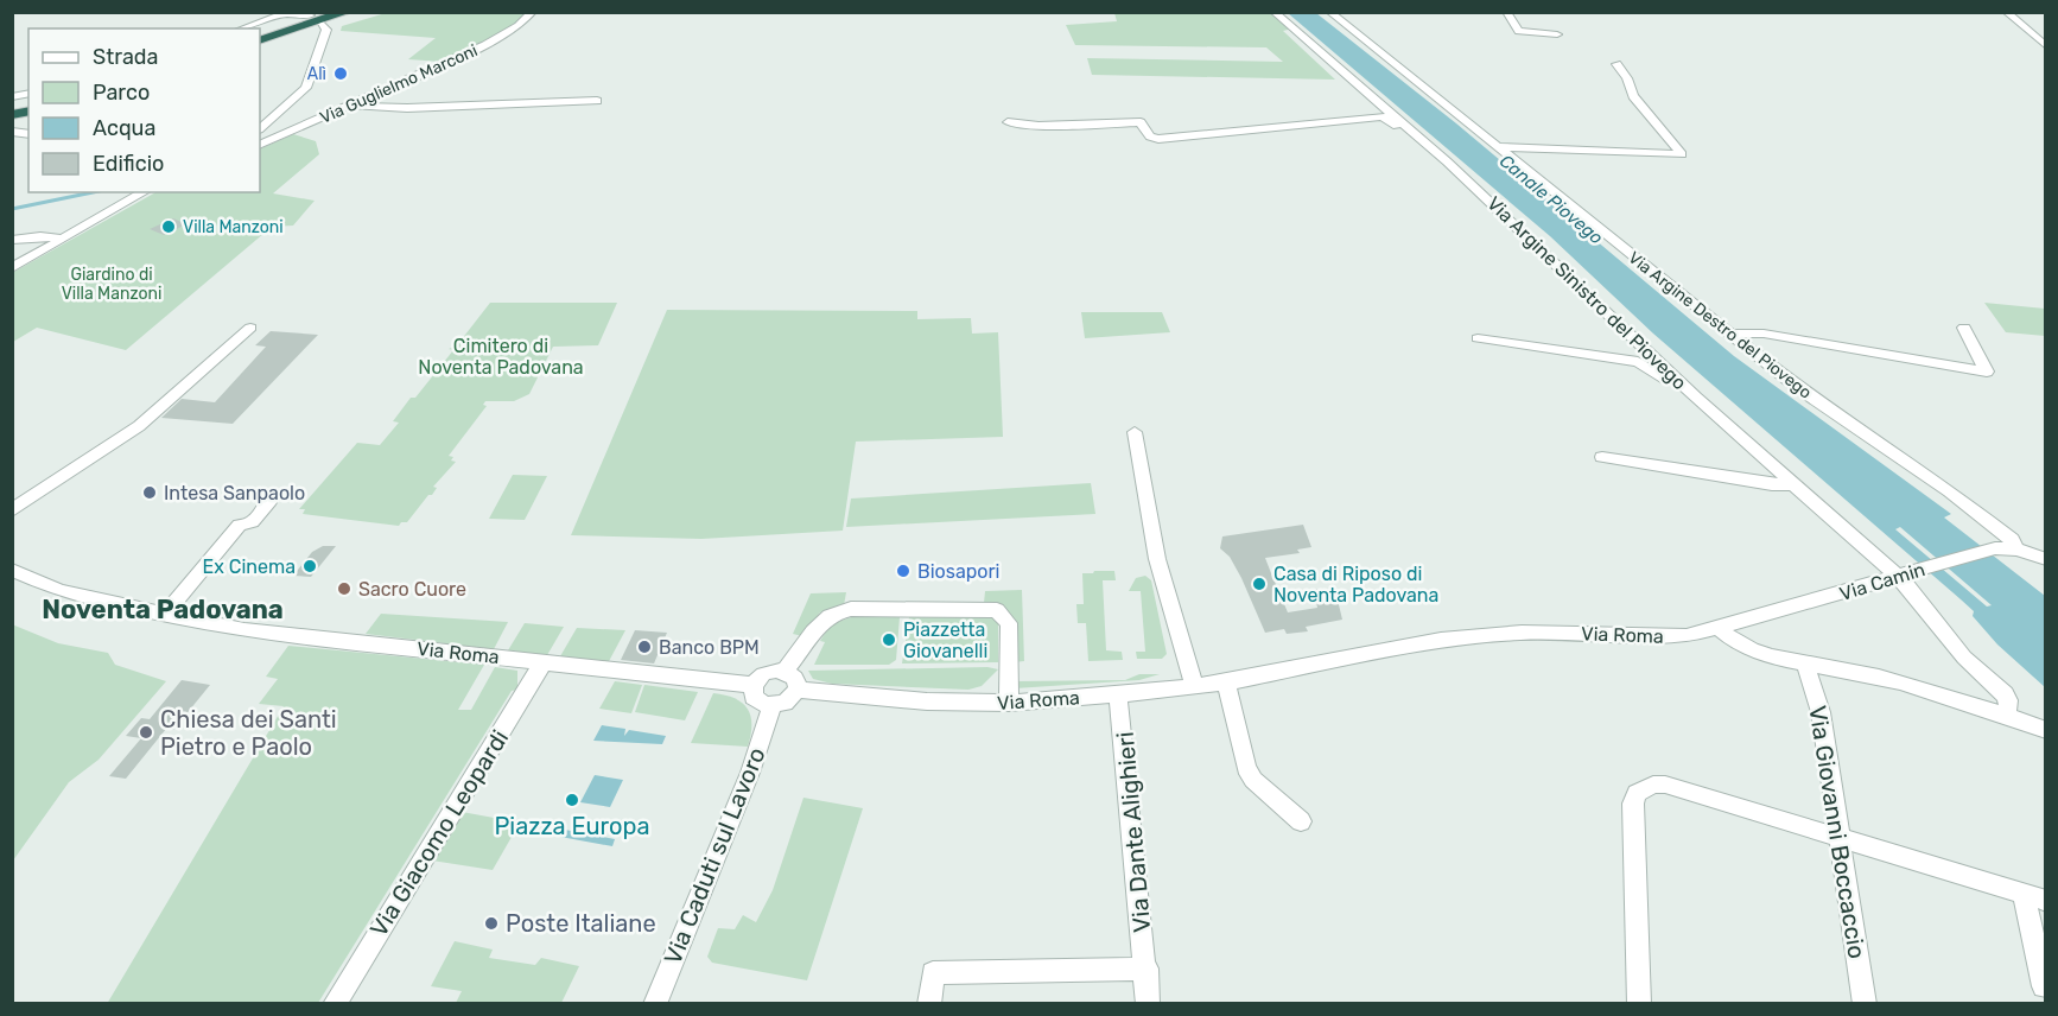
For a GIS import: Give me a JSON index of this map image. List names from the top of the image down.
{
  "streets": {
    "street": [
      "Via Guglielmo Marconi",
      "Via Argine Sinistro del Piovego",
      "Via Argine Destro del Piovego",
      "Via Camin",
      "Via Roma",
      "Via Dante Alighieri",
      "Via Giovanni Boccaccio",
      "Via Giacomo Leopardi",
      "Via Caduti sul Lavoro"
    ]
  },
  "crossings": [
    ["Via Argine Sinistro del Piovego", "Via Camin"],
    ["Via Argine Destro del Piovego", "Via Camin"],
    ["Via Camin", "Via Roma"],
    ["Via Roma", "Via Dante Alighieri"],
    ["Via Roma", "Via Giacomo Leopardi"],
    ["Via Roma", "Via Caduti sul Lavoro"]
  ],
  "districts": ["Noventa Padovana"],
  "water": ["Canale Piovego"],
  "parks": ["Giardino di Villa Manzoni", "Cimitero di Noventa Padovana"],
  "places": [
    "Alì",
    "Villa Manzoni",
    "Intesa Sanpaolo",
    "Ex Cinema",
    "Biosapori",
    "Casa di Riposo di Noventa Padovana",
    "Sacro Cuore",
    "Piazzetta Giovanelli",
    "Banco BPM",
    "Chiesa dei Santi Pietro e Paolo",
    "Piazza Europa",
    "Poste Italiane"
  ],
  "legend": [
    "Strada",
    "Parco",
    "Acqua",
    "Edificio"
  ]
}
